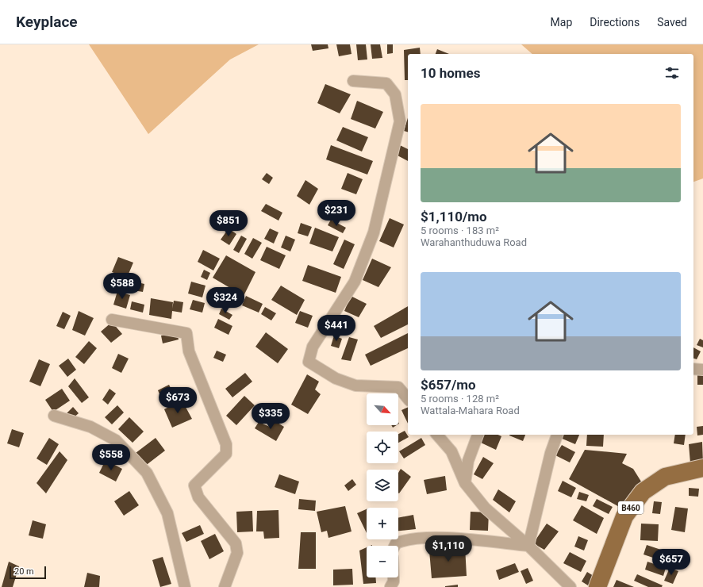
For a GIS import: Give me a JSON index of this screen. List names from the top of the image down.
{
  "streets": {
    "main road": ["B460"]
  },
  "scale_bar": "20 m",
  "north": "bottom right",
  "page": {
    "header": "Keyplace",
    "nav": ["Map", "Directions", "Saved"],
    "heading": "10 homes",
    "list": [
      {
        "name": "$1,110/mo",
        "note": "5 rooms · 183 m² · Warahanthuduwa Road"
      },
      {
        "name": "$657/mo",
        "note": "5 rooms · 128 m² · Wattala-Mahara Road"
      }
    ],
    "price": [
      "$231",
      "$851",
      "$588",
      "$324",
      "$441",
      "$673",
      "$335",
      "$558",
      "$1,110",
      "$657"
    ],
    "map_buttons": ["+", "−"],
    "scale": "20 m"
  }
}
